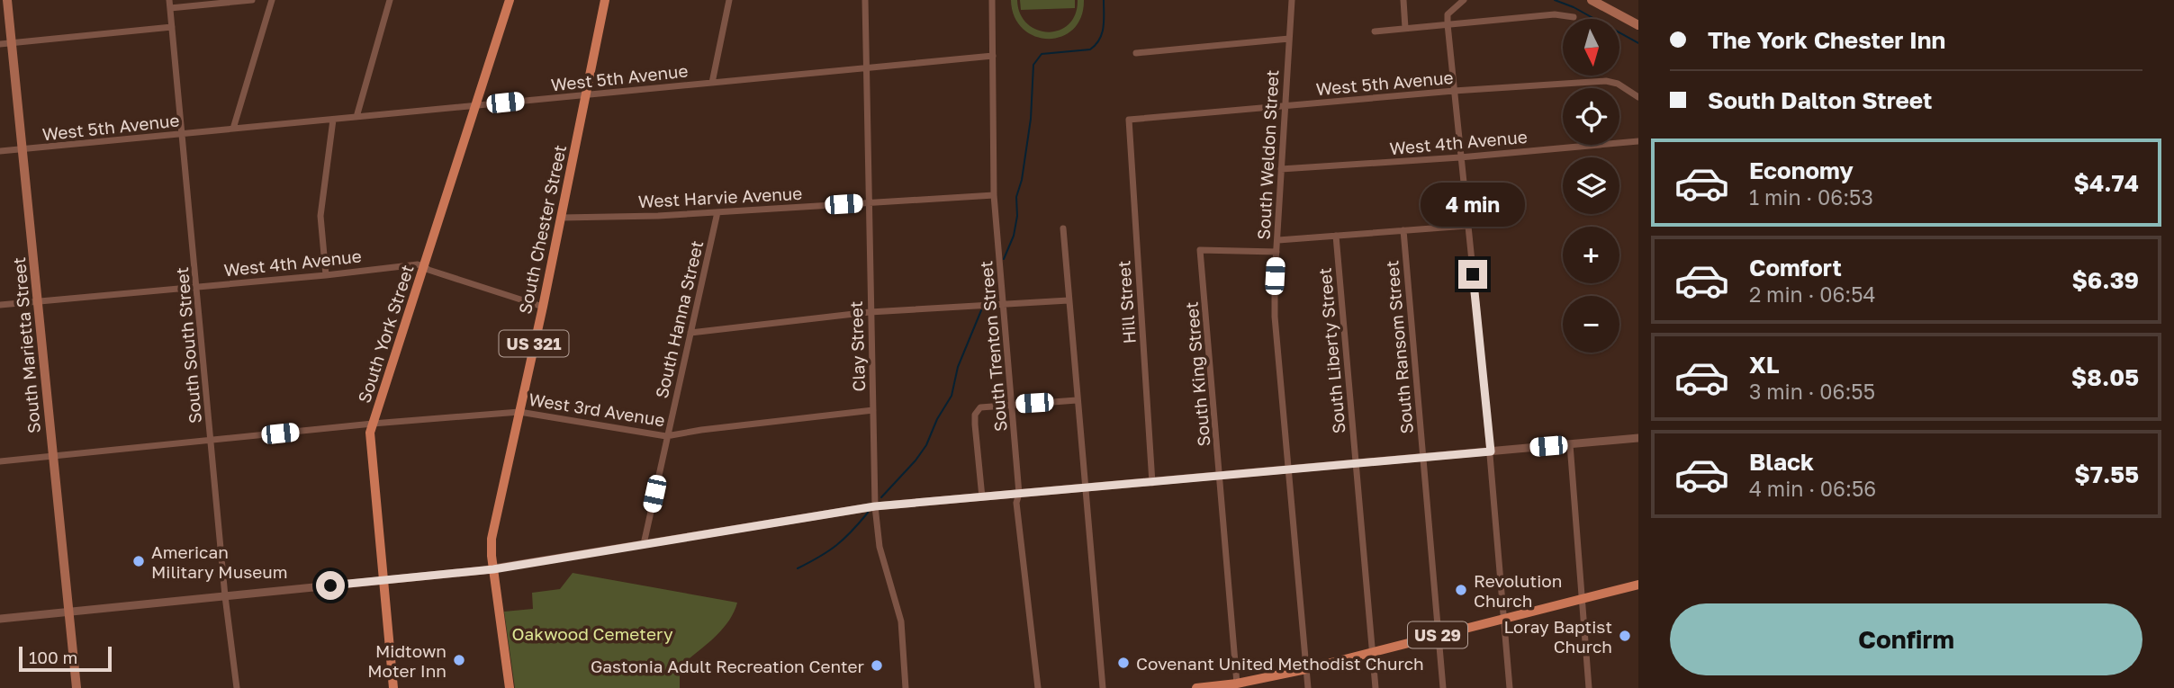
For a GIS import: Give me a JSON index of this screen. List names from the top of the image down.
{
  "streets": {
    "main road": [
      "South Chester Street",
      "South York Street",
      "US 321",
      "South Marietta Street",
      "US 29"
    ],
    "street": [
      "West 5th Avenue",
      "West 4th Avenue",
      "South Weldon Street",
      "West Harvie Avenue",
      "Hill Street",
      "South Hanna Street",
      "South South Street",
      "Clay Street",
      "South Trenton Street",
      "South Ransom Street",
      "South Liberty Street",
      "South King Street",
      "West 3rd Avenue"
    ]
  },
  "crossings": [
    ["West 5th Avenue", "South Weldon Street"],
    ["West 5th Avenue", "South Chester Street"],
    ["West 5th Avenue", "Hill Street"],
    ["West 5th Avenue", "South York Street"],
    ["West 5th Avenue", "South Marietta Street"],
    ["West 5th Avenue", "South South Street"],
    ["West 5th Avenue", "Clay Street"],
    ["West 5th Avenue", "South Trenton Street"],
    ["West 4th Avenue", "South Weldon Street"],
    ["West 4th Avenue", "South Chester Street"],
    ["West 4th Avenue", "South York Street"],
    ["West 4th Avenue", "South Marietta Street"],
    ["West 4th Avenue", "South South Street"],
    ["South Weldon Street", "South King Street"],
    ["South Weldon Street", "US 29"],
    ["West Harvie Avenue", "South Chester Street"],
    ["West Harvie Avenue", "South Hanna Street"],
    ["West Harvie Avenue", "Clay Street"],
    ["West Harvie Avenue", "South Trenton Street"],
    ["South Chester Street", "West 3rd Avenue"],
    ["South Hanna Street", "West 3rd Avenue"],
    ["South York Street", "West 3rd Avenue"],
    ["South Marietta Street", "West 3rd Avenue"],
    ["South South Street", "West 3rd Avenue"],
    ["Clay Street", "West 3rd Avenue"],
    ["South Ransom Street", "US 29"],
    ["South Liberty Street", "US 29"],
    ["South King Street", "US 29"]
  ],
  "parks": ["Oakwood Cemetery"],
  "places": [
    "American Military Museum",
    "Revolution Church",
    "Loray Baptist Church",
    "Midtown Moter Inn",
    "Covenant United Methodist Church",
    "Gastonia Adult Recreation Center"
  ],
  "scale_bar": "100 m",
  "north": "bottom",
  "page": {
    "banner": ["The York Chester Inn", "South Dalton Street"],
    "map_buttons": ["+", "−"],
    "list": [
      {
        "name": "Economy",
        "note": "1 min · 06:53",
        "value": "$4.74"
      },
      {
        "name": "Comfort",
        "note": "2 min · 06:54",
        "value": "$6.39"
      },
      {
        "name": "XL",
        "note": "3 min · 06:55",
        "value": "$8.05"
      },
      {
        "name": "Black",
        "note": "4 min · 06:56",
        "value": "$7.55"
      }
    ],
    "bubble": "4 min",
    "buttons": "Confirm",
    "scale": "100 m"
  }
}
